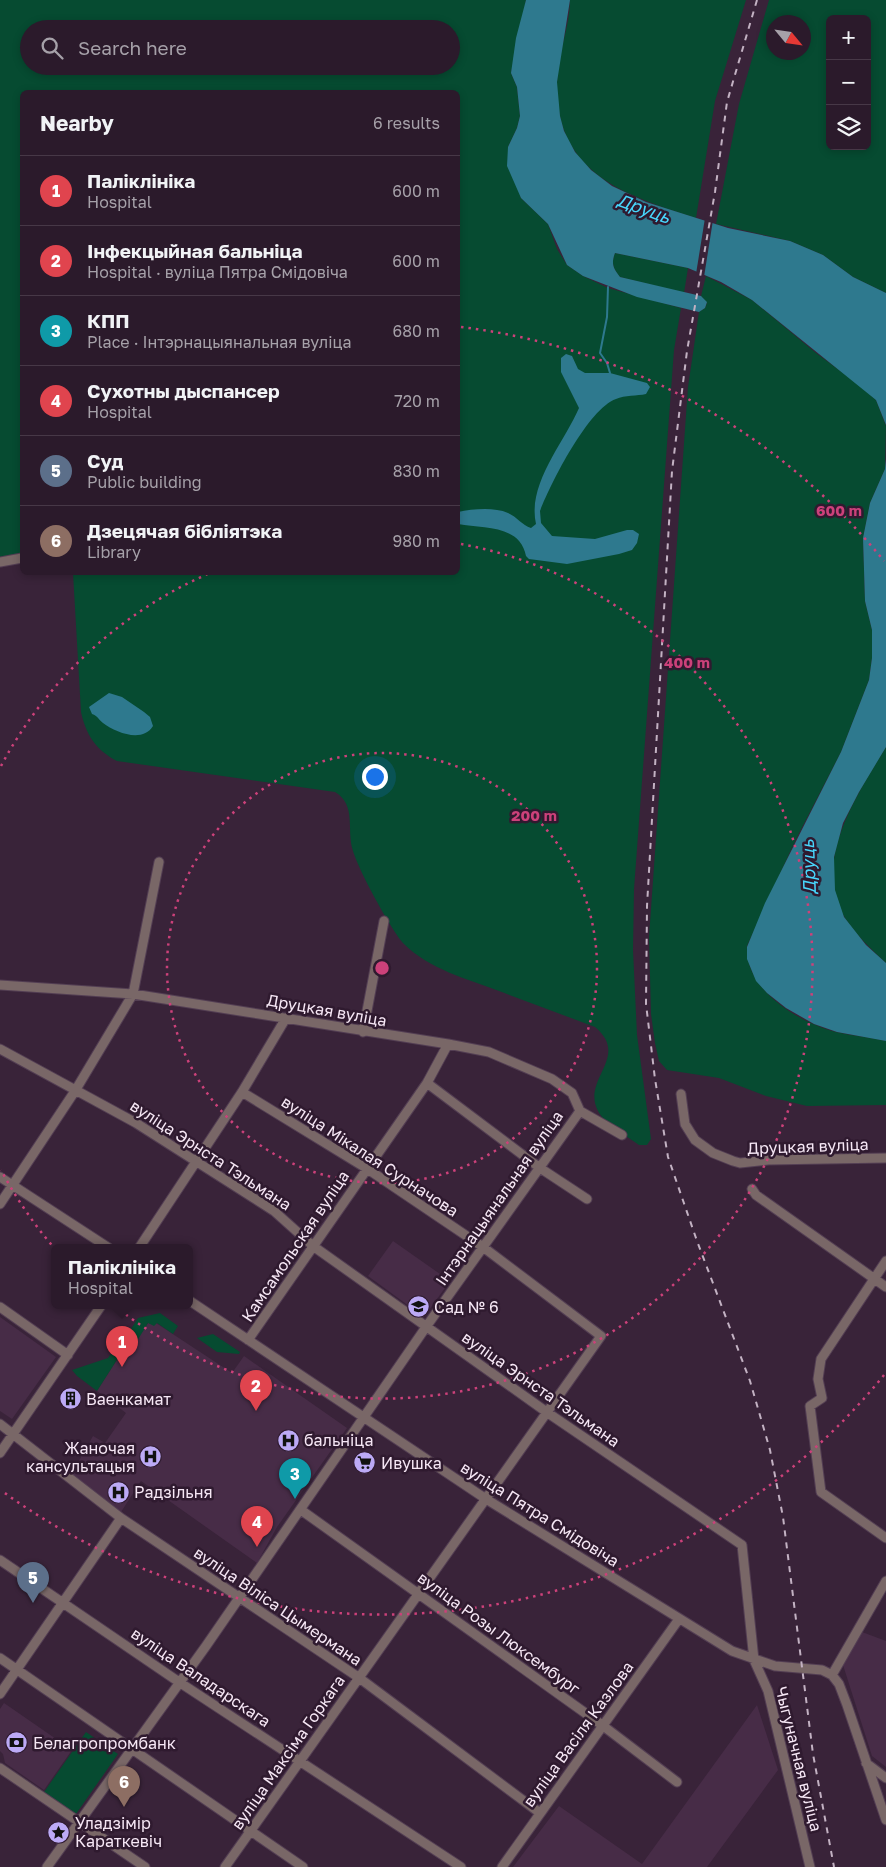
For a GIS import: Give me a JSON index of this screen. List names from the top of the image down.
{
  "streets": {
    "street": [
      "Друцкая вуліца",
      "вуліца Эрнста Тэльмана",
      "вуліца Мікалая Сурначова",
      "Інтэрнацыянальная вуліца",
      "Камсамольская вуліца",
      "вуліца Пятра Смідовіча",
      "вуліца Віліса Цымермана",
      "вуліца Розы Люксембург",
      "вуліца Валадарскага",
      "вуліца Васіля Казлова",
      "вуліца Максіма Горкага",
      "Чыгуначная вуліца"
    ]
  },
  "crossings": [
    ["Друцкая вуліца", "Інтэрнацыянальная вуліца"],
    ["Друцкая вуліца", "Камсамольская вуліца"],
    ["вуліца Эрнста Тэльмана", "Інтэрнацыянальная вуліца"],
    ["вуліца Эрнста Тэльмана", "Камсамольская вуліца"],
    ["вуліца Эрнста Тэльмана", "вуліца Пятра Смідовіча"],
    ["вуліца Эрнста Тэльмана", "вуліца Максіма Горкага"],
    ["вуліца Эрнста Тэльмана", "Чыгуначная вуліца"],
    ["вуліца Мікалая Сурначова", "Інтэрнацыянальная вуліца"],
    ["вуліца Мікалая Сурначова", "Камсамольская вуліца"],
    ["вуліца Мікалая Сурначова", "вуліца Максіма Горкага"],
    ["Інтэрнацыянальная вуліца", "вуліца Пятра Смідовіча"],
    ["Інтэрнацыянальная вуліца", "вуліца Віліса Цымермана"],
    ["Інтэрнацыянальная вуліца", "вуліца Розы Люксембург"],
    ["Інтэрнацыянальная вуліца", "вуліца Валадарскага"],
    ["Камсамольская вуліца", "вуліца Пятра Смідовіча"],
    ["вуліца Пятра Смідовіча", "вуліца Васіля Казлова"],
    ["вуліца Пятра Смідовіча", "вуліца Максіма Горкага"],
    ["вуліца Пятра Смідовіча", "Чыгуначная вуліца"],
    ["вуліца Віліса Цымермана", "вуліца Васіля Казлова"],
    ["вуліца Віліса Цымермана", "вуліца Максіма Горкага"],
    ["вуліца Розы Люксембург", "вуліца Васіля Казлова"],
    ["вуліца Розы Люксембург", "вуліца Максіма Горкага"],
    ["вуліца Валадарскага", "вуліца Максіма Горкага"]
  ],
  "water": ["Друць"],
  "places": {
    "school or university": ["Сад № 6"],
    "building": ["Ваенкамат"],
    "hospital": ["бальніца", "Жаночая кансультацыя", "Радзільня"],
    "supermarket": ["Ивушка"],
    "bank": ["Белагропромбанк"],
    "place": ["Уладзімір Караткевіч"]
  },
  "north": "bottom right",
  "page": {
    "map_buttons": ["+", "−"],
    "search": "Search here",
    "heading": ["Nearby", "6 results"],
    "list": [
      {
        "mark": "1",
        "name": "Паліклініка",
        "note": "Hospital",
        "value": "600 m"
      },
      {
        "mark": "2",
        "name": "Інфекцыйная бальніца",
        "note": "Hospital · вуліца Пятра Смідовіча",
        "value": "600 m"
      },
      {
        "mark": "3",
        "name": "КПП",
        "note": "Place · Інтэрнацыянальная вуліца",
        "value": "680 m"
      },
      {
        "mark": "4",
        "name": "Сухотны дыспансер",
        "note": "Hospital",
        "value": "720 m"
      },
      {
        "mark": "5",
        "name": "Суд",
        "note": "Public building",
        "value": "830 m"
      },
      {
        "mark": "6",
        "name": "Дзецячая бібліятэка",
        "note": "Library",
        "value": "980 m"
      }
    ],
    "popup": ["Паліклініка", "Hospital"],
    "pins": [
      "1",
      "2",
      "3",
      "4",
      "5",
      "6"
    ]
  },
  "rings": ["600 m", "400 m", "200 m"]
}
